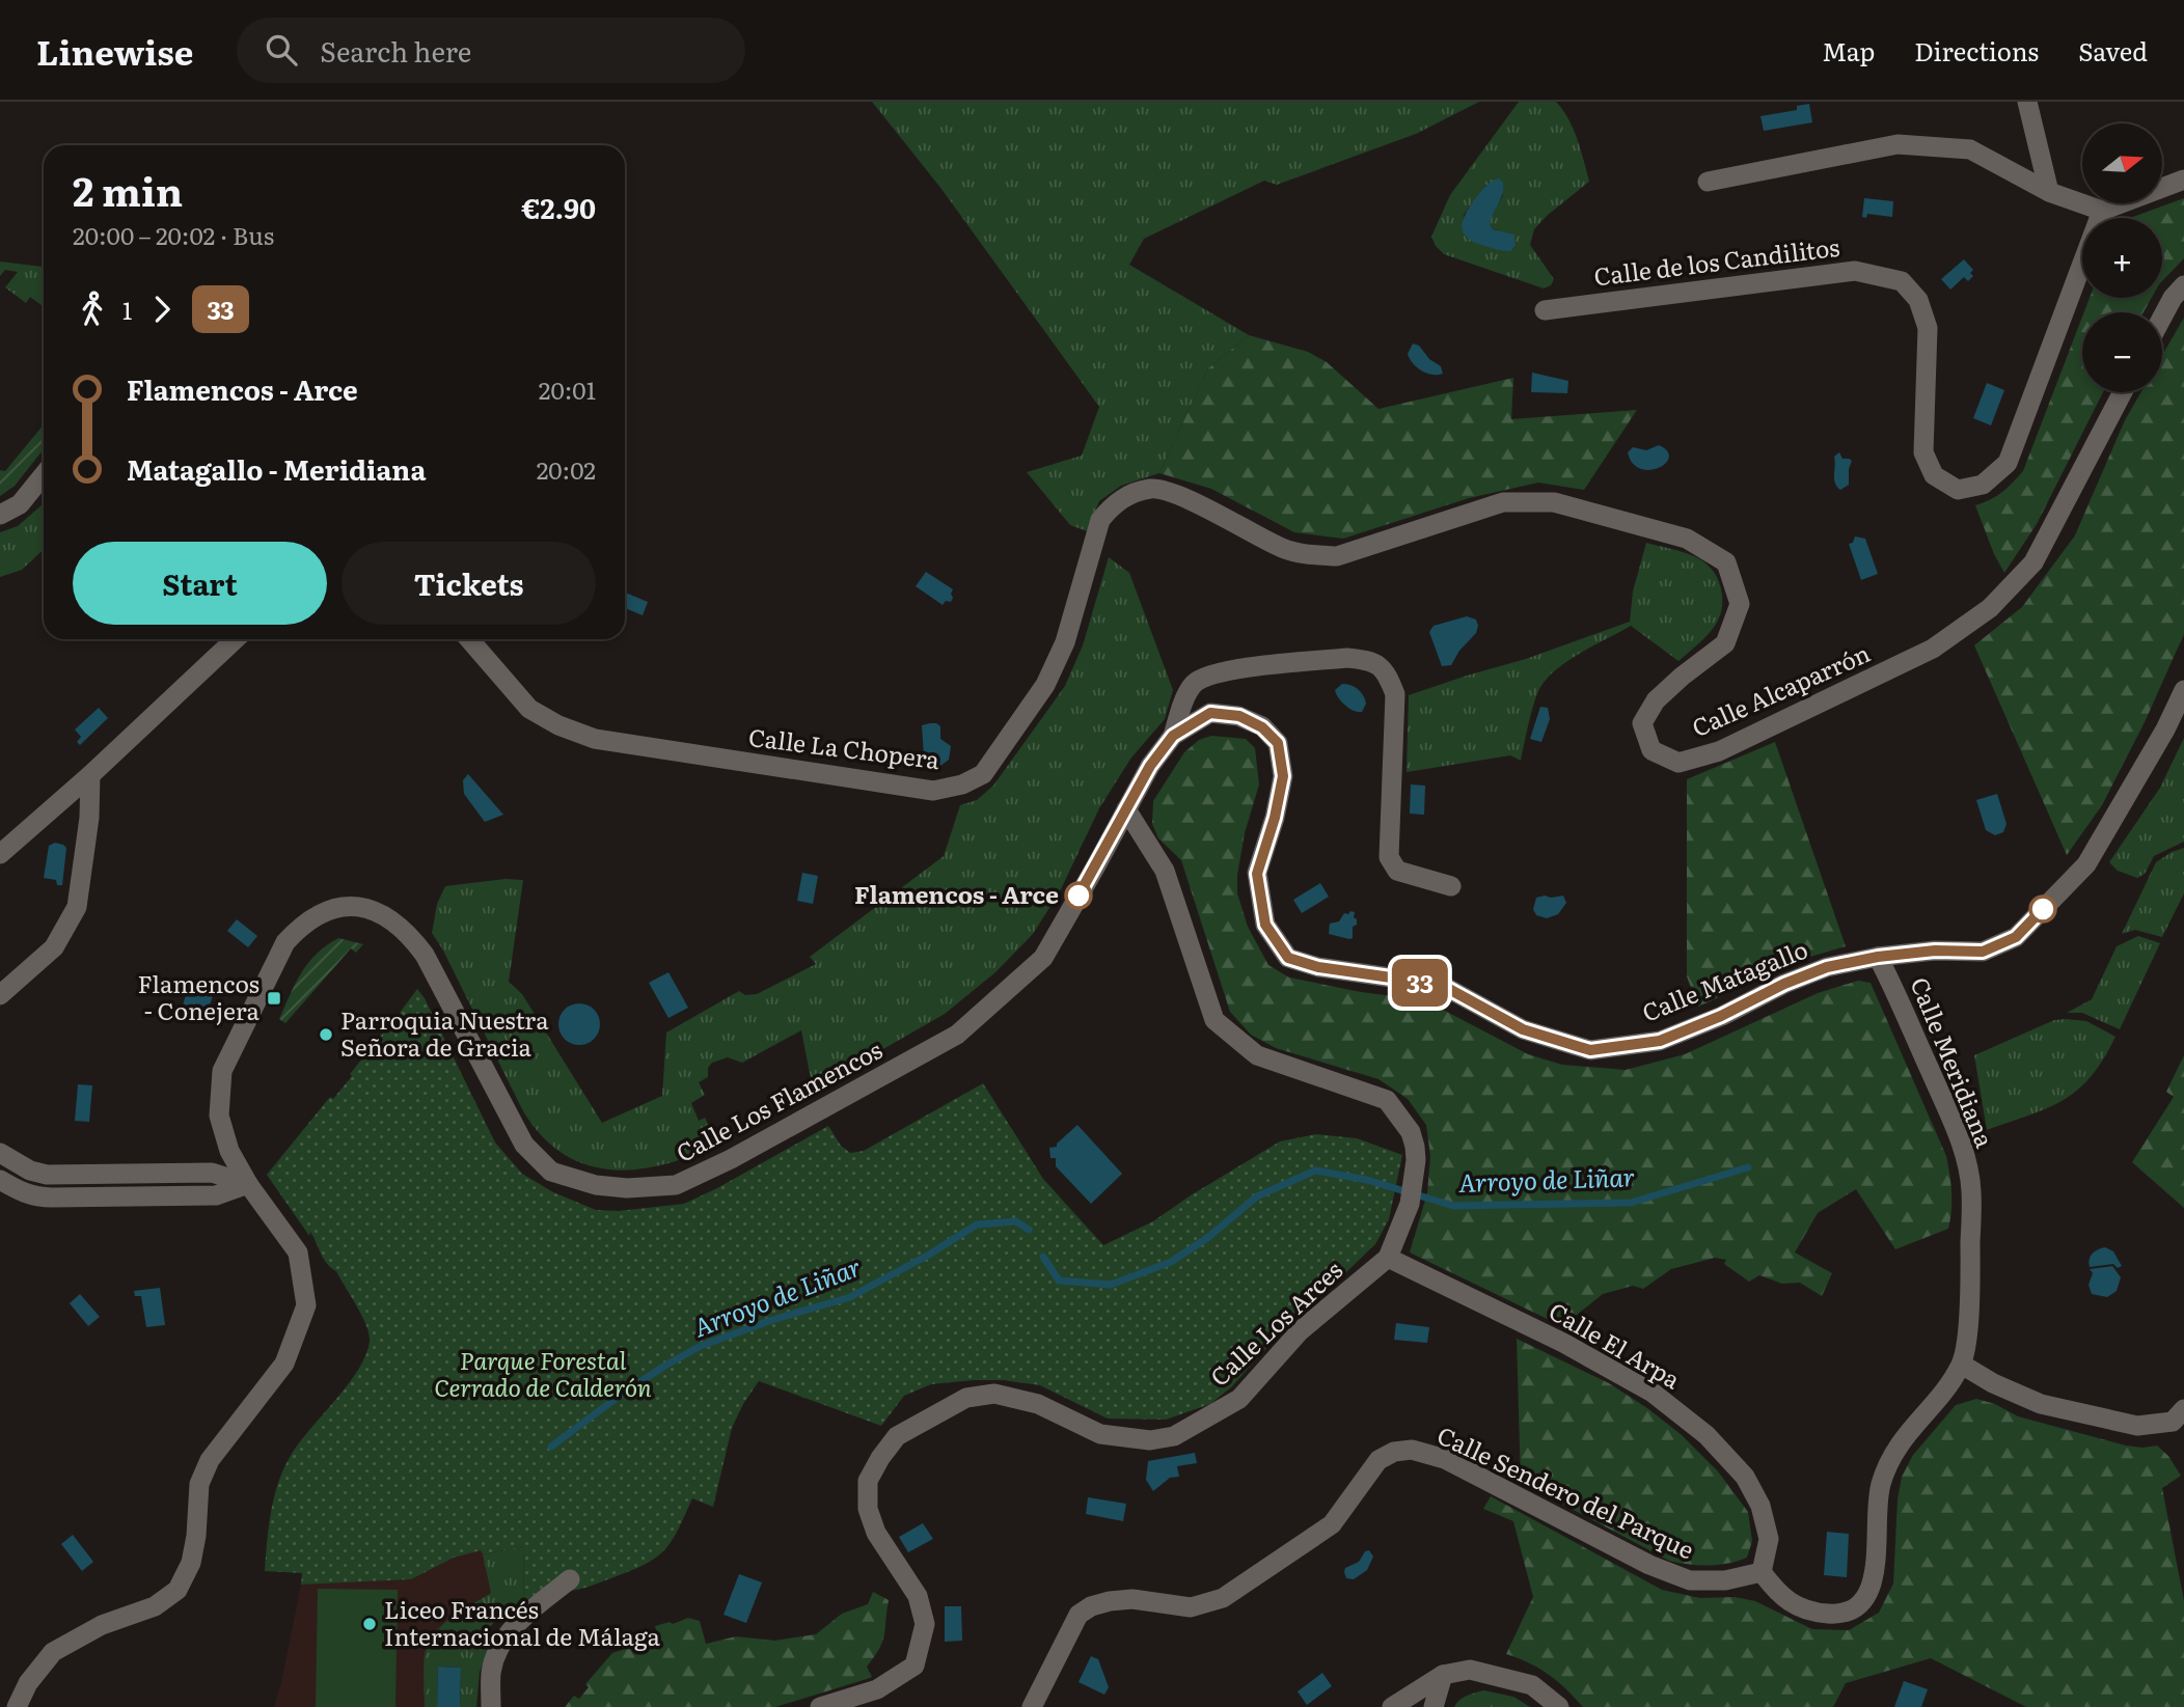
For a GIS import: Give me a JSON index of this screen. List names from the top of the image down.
{
  "streets": {
    "street": [
      "Calle de los Candilitos",
      "Calle Alcaparrón",
      "Calle La Chopera",
      "Calle Matagallo",
      "Calle Meridiana",
      "Calle Los Flamencos",
      "Calle Los Arces",
      "Calle El Arpa",
      "Calle Sendero del Parque"
    ]
  },
  "crossings": [
    ["Calle Alcaparrón", "Calle La Chopera"],
    ["Calle Matagallo", "Calle Meridiana"],
    ["Calle Matagallo", "Calle Los Flamencos"],
    ["Calle Meridiana", "Calle El Arpa"],
    ["Calle Meridiana", "Calle Sendero del Parque"],
    ["Calle Los Flamencos", "Calle Los Arces"],
    ["Calle Los Arces", "Calle El Arpa"],
    ["Calle El Arpa", "Calle Sendero del Parque"]
  ],
  "water": ["Arroyo de Liñar"],
  "parks": ["Parque Forestal Cerrado de Calderón"],
  "places": {
    "other": ["Flamencos - Arce", "Parroquia Nuestra Señora de Gracia", "Liceo Francés Internacional de Málaga"],
    "transit": ["Flamencos - Conejera"]
  },
  "lines": ["bus line 33"],
  "north": "right",
  "page": {
    "header": "Linewise",
    "search": "Search here",
    "nav": ["Map", "Directions", "Saved"],
    "on_map": "33",
    "map_buttons": ["+", "−"],
    "heading": ["2 min", "20:00 – 20:02 · Bus", "€2.90"],
    "legs": ["1", "33"],
    "list": [
      {
        "name": "Flamencos - Arce",
        "value": "20:01"
      },
      {
        "name": "Matagallo - Meridiana",
        "value": "20:02"
      }
    ],
    "buttons": ["Start", "Tickets"]
  }
}
